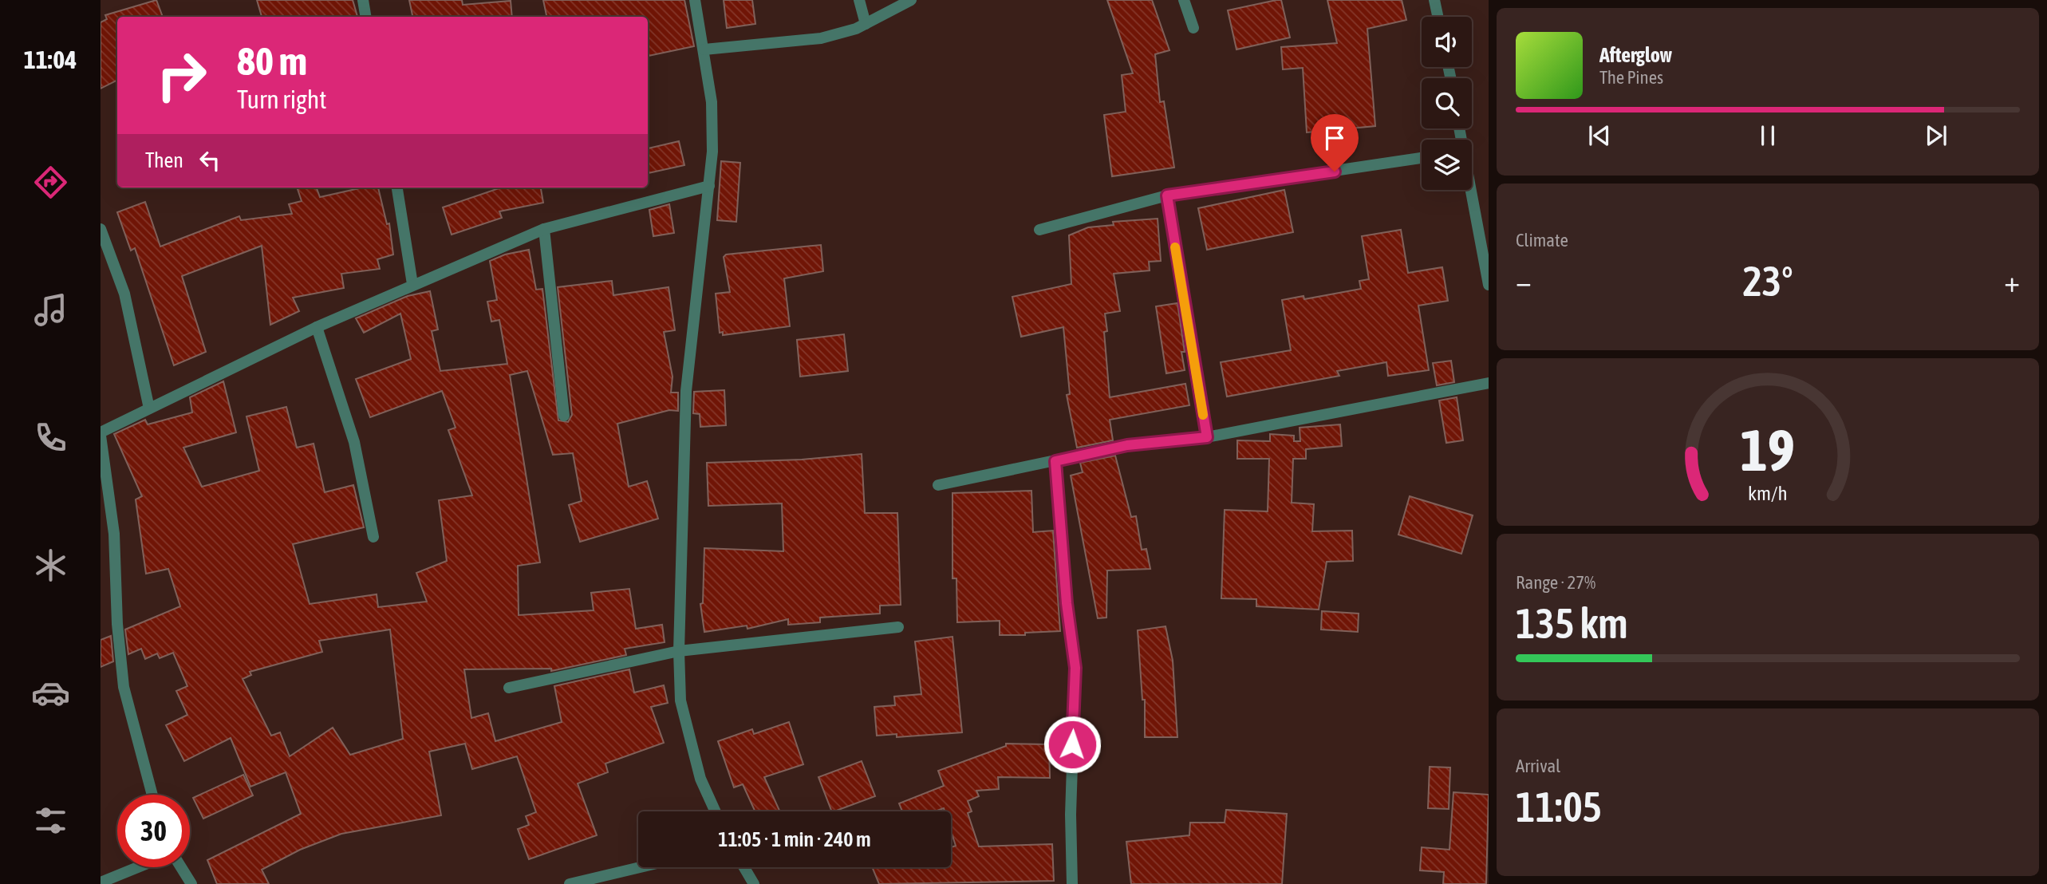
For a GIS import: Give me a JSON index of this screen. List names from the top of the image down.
{
  "page": {
    "tabs": "11:04",
    "turn": ["80 m", "Turn right"],
    "song": ["Afterglow", "The Pines"],
    "then": "Then",
    "tile": [
      "Climate",
      ["Range · 27%", "135 km"],
      ["Arrival", "11:05"]
    ],
    "heat": ["−", "23°", "+"],
    "limit": "30",
    "trip": "11:05 · 1 min · 240 m",
    "gauge": ["19", "km/h"]
  }
}
